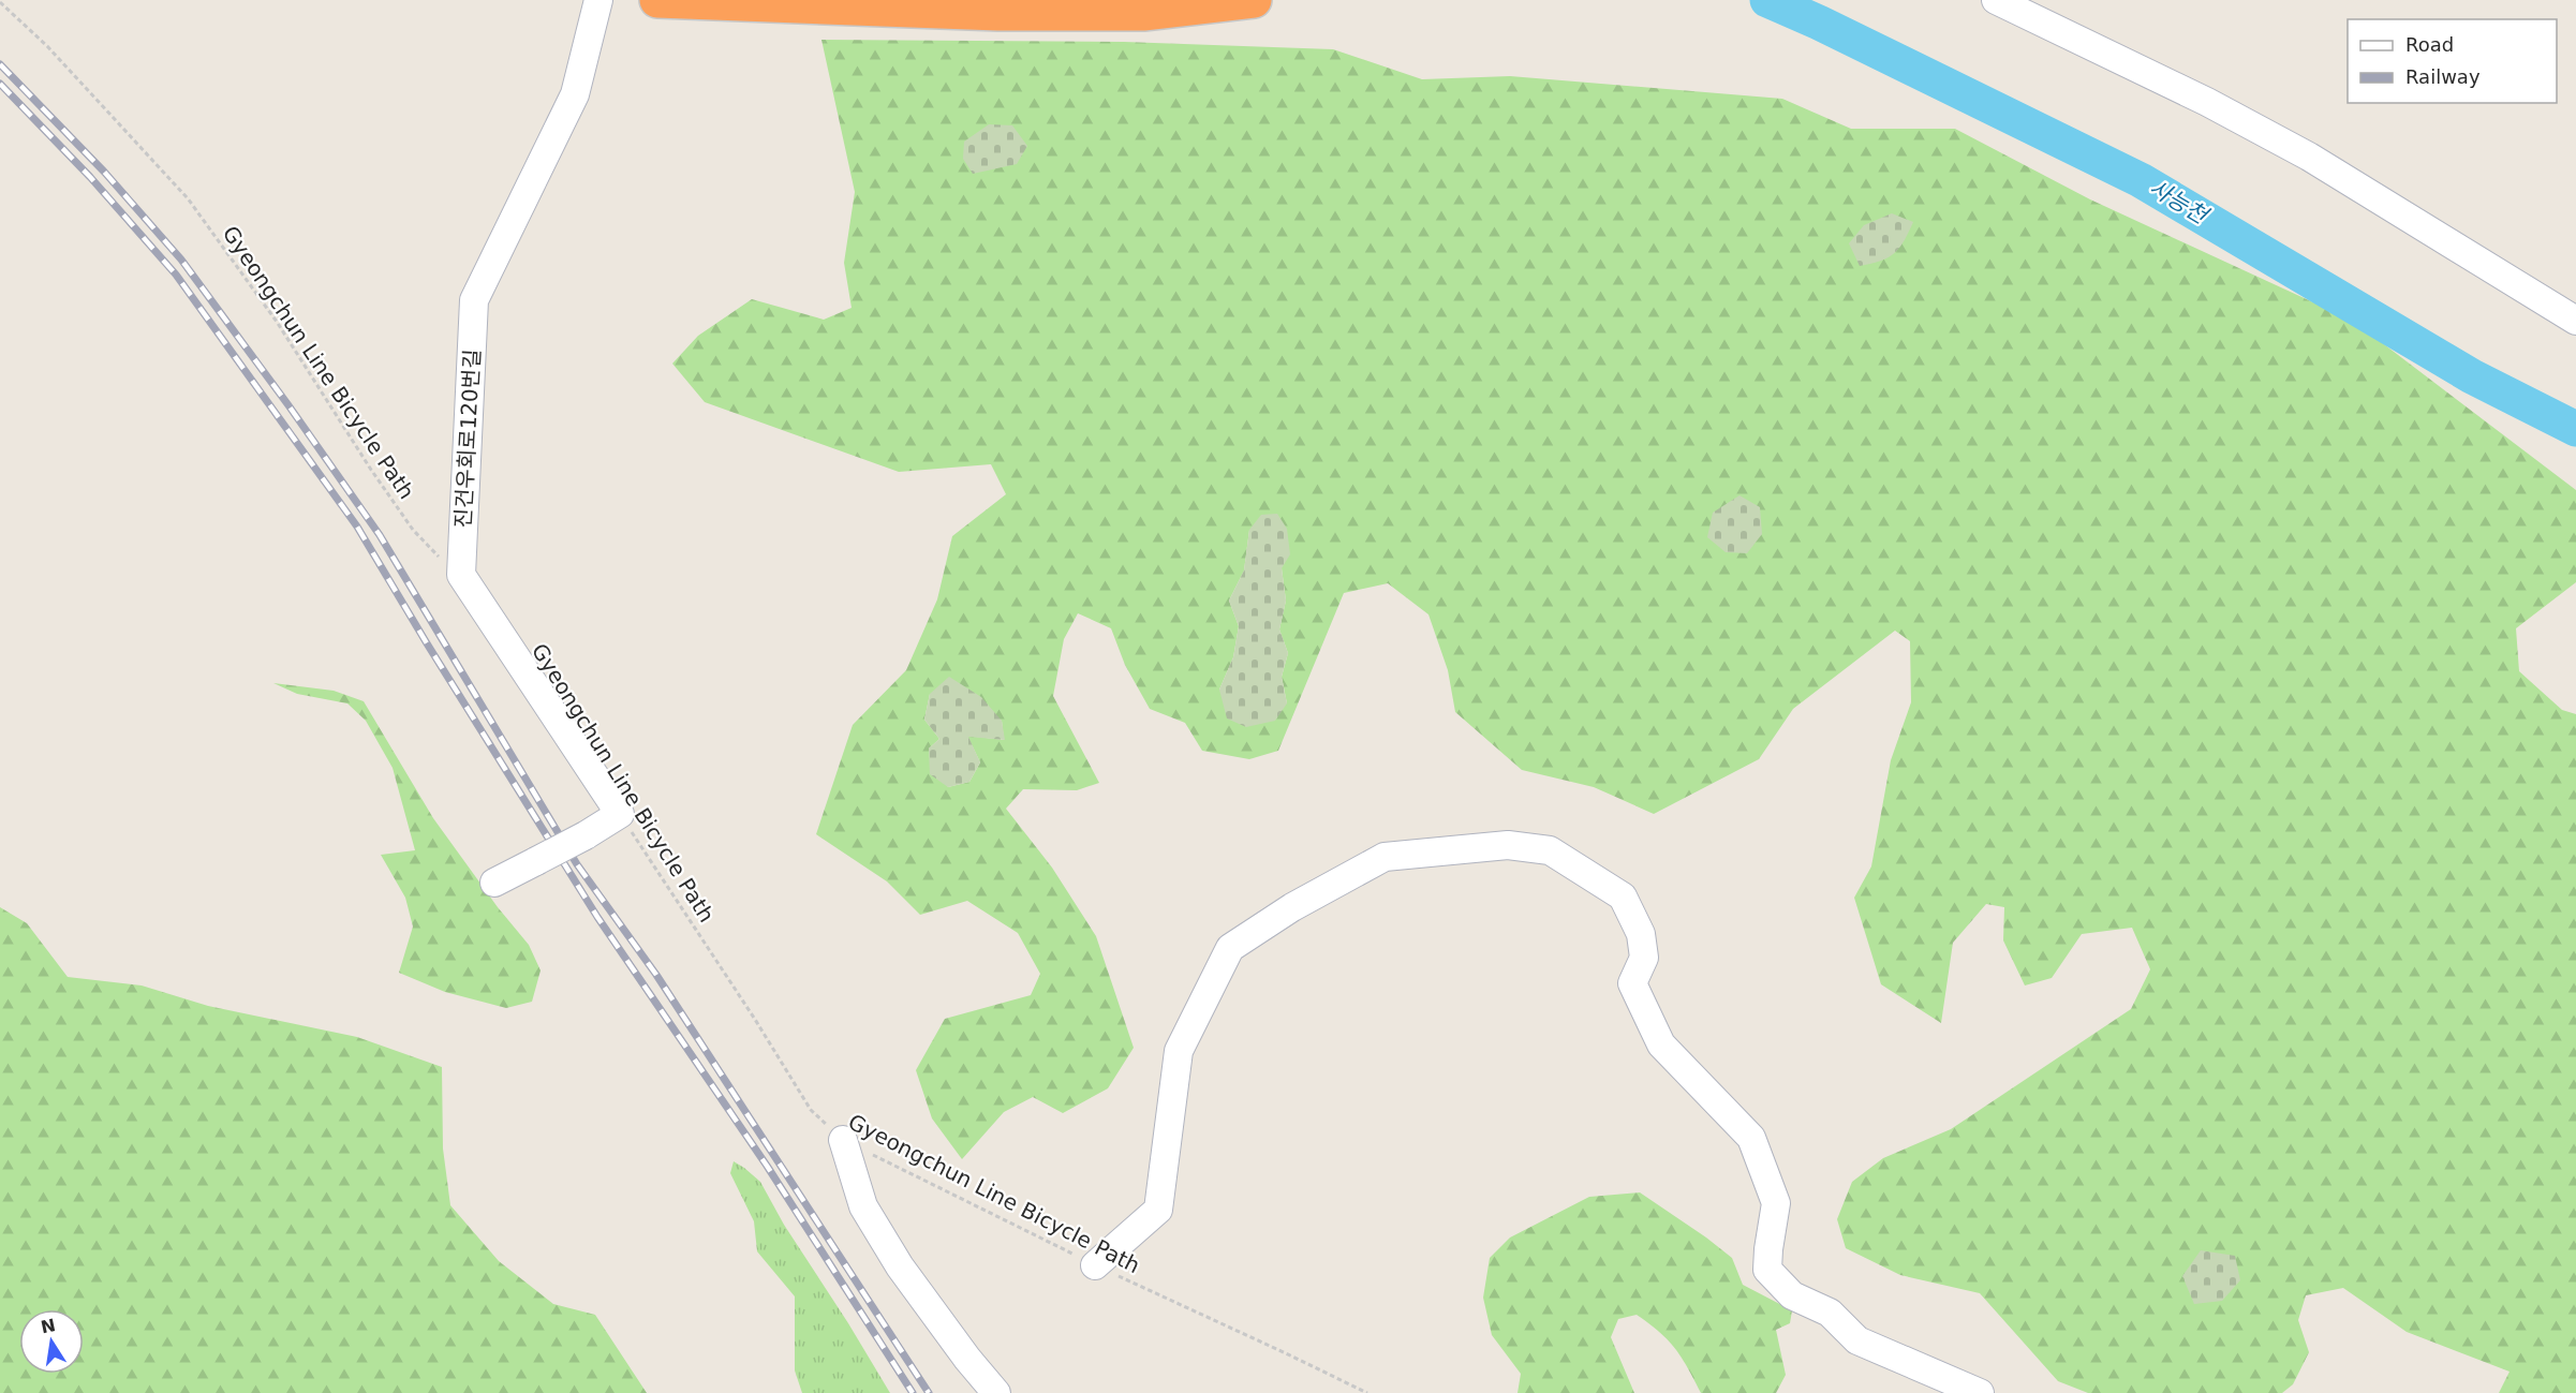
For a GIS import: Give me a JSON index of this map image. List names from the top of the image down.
{
  "streets": {
    "street": ["진건우회로120번길"],
    "path": ["Gyeongchun Line Bicycle Path"]
  },
  "crossings": [
    ["Gyeongchun Line Bicycle Path", "진건우회로120번길"]
  ],
  "water": ["사능천"],
  "legend": ["Road", "Railway"],
  "north": "top"
}
